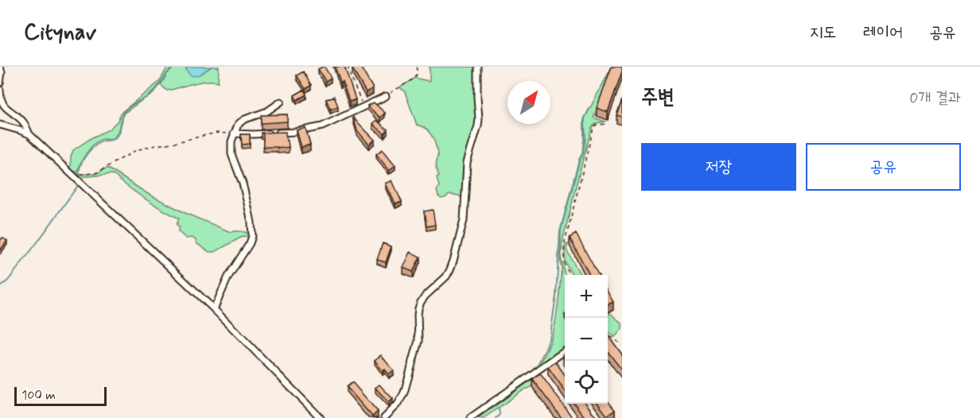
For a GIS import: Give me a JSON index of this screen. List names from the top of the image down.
{
  "scale_bar": "100 m",
  "north": "top right",
  "page": {
    "header": "Citynav",
    "nav": ["지도", "레이어", "공유"],
    "heading": ["주변", "0개 결과"],
    "buttons": ["저장", "공유"],
    "map_buttons": ["+", "−"],
    "scale": "100 m"
  }
}
